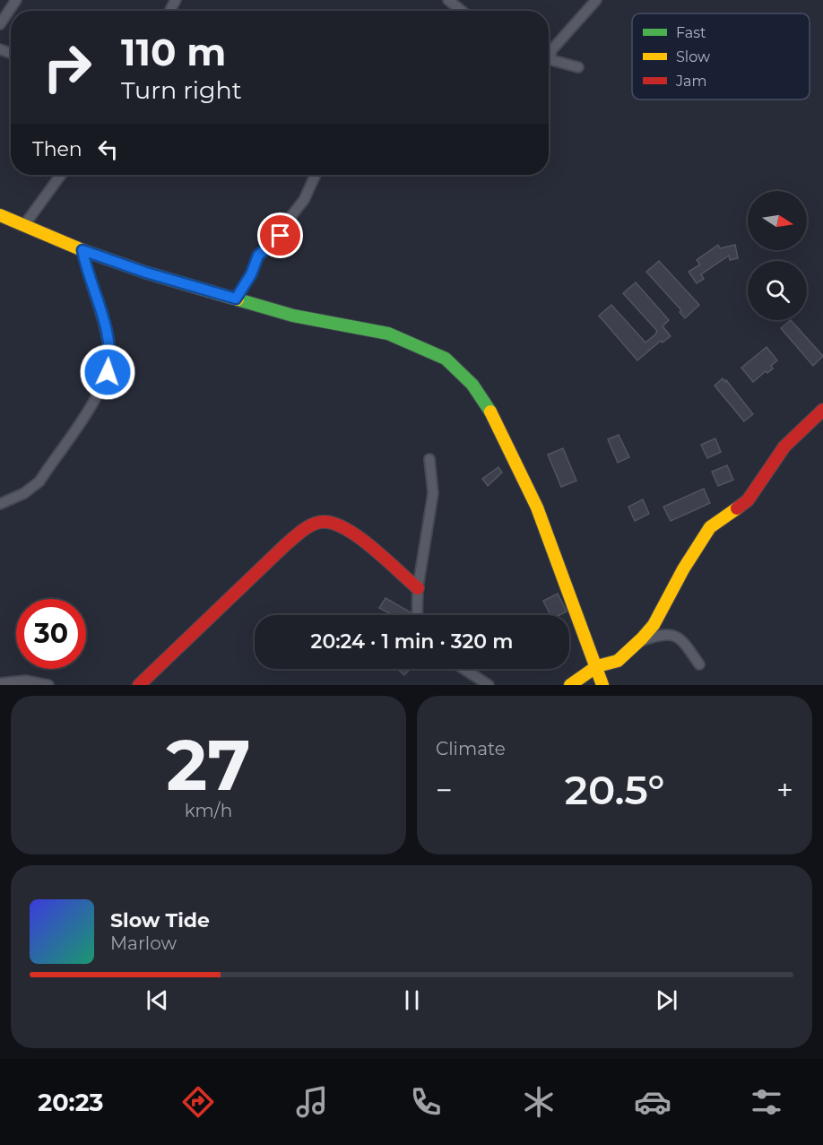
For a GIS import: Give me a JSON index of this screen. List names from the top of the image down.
{
  "legend": ["Fast", "Slow", "Jam"],
  "north": "right",
  "page": {
    "turn": ["110 m", "Turn right"],
    "then": "Then",
    "limit": "30",
    "trip": "20:24 · 1 min · 320 m",
    "tile": [
      ["27", "km/h"],
      "Climate"
    ],
    "heat": ["−", "20.5°", "+"],
    "song": ["Slow Tide", "Marlow"],
    "tabs": "20:23"
  }
}
